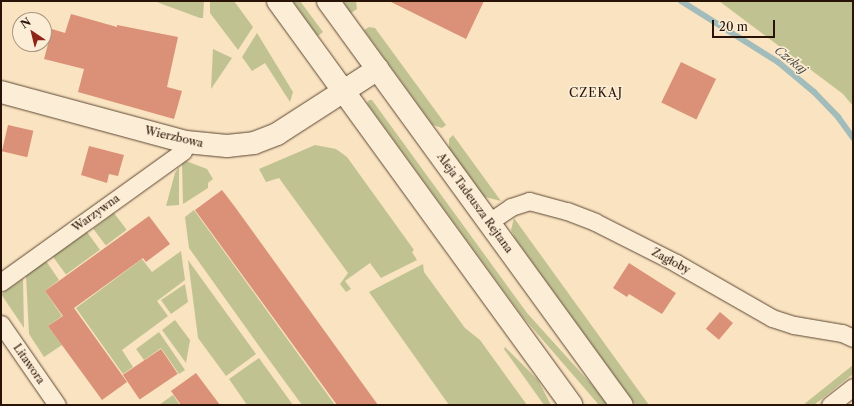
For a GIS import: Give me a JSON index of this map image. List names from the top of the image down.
{
  "streets": {
    "main road": ["Wierzbowa", "Aleja Tadeusza Rejtana"],
    "street": ["Warzywna", "Zagłoby", "Litawora"]
  },
  "crossings": [
    ["Wierzbowa", "Aleja Tadeusza Rejtana"],
    ["Wierzbowa", "Warzywna"],
    ["Aleja Tadeusza Rejtana", "Zagłoby"]
  ],
  "districts": ["CZEKAJ"],
  "water": ["Czekaj"],
  "scale_bar": "20 m",
  "north": "top left"
}
